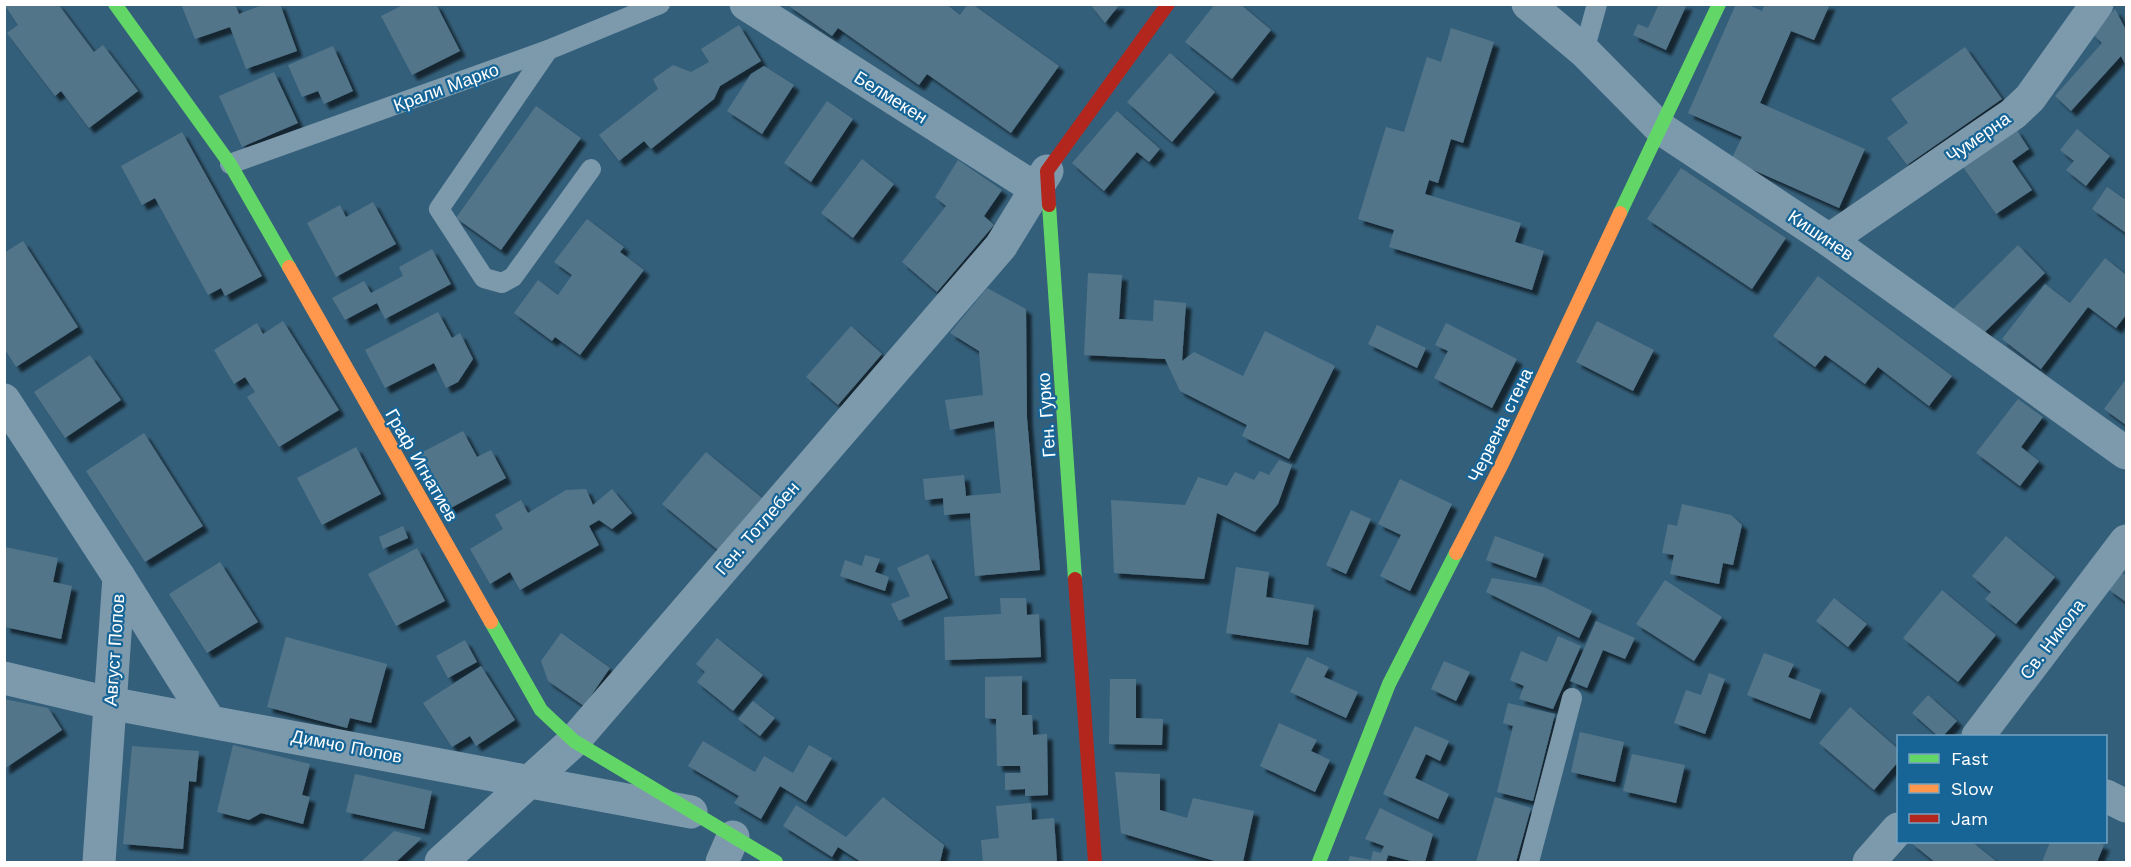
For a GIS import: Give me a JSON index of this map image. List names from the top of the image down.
{
  "streets": {
    "street": [
      "Белмекен",
      "Чумерна",
      "Кишинев",
      "Ген. Гурко",
      "Червена стена",
      "Граф Игнатиев",
      "Ген. Тотлебен",
      "Св. Никола",
      "Август Попов",
      "Димчо Попов"
    ],
    "lane": ["Крали Марко"]
  },
  "crossings": [
    ["Крали Марко", "Граф Игнатиев"],
    ["Белмекен", "Ген. Гурко"],
    ["Белмекен", "Ген. Тотлебен"],
    ["Чумерна", "Кишинев"],
    ["Кишинев", "Червена стена"],
    ["Ген. Гурко", "Ген. Тотлебен"],
    ["Граф Игнатиев", "Ген. Тотлебен"],
    ["Граф Игнатиев", "Димчо Попов"],
    ["Ген. Тотлебен", "Димчо Попов"],
    ["Август Попов", "Димчо Попов"]
  ],
  "legend": ["Fast", "Slow", "Jam"]
}
